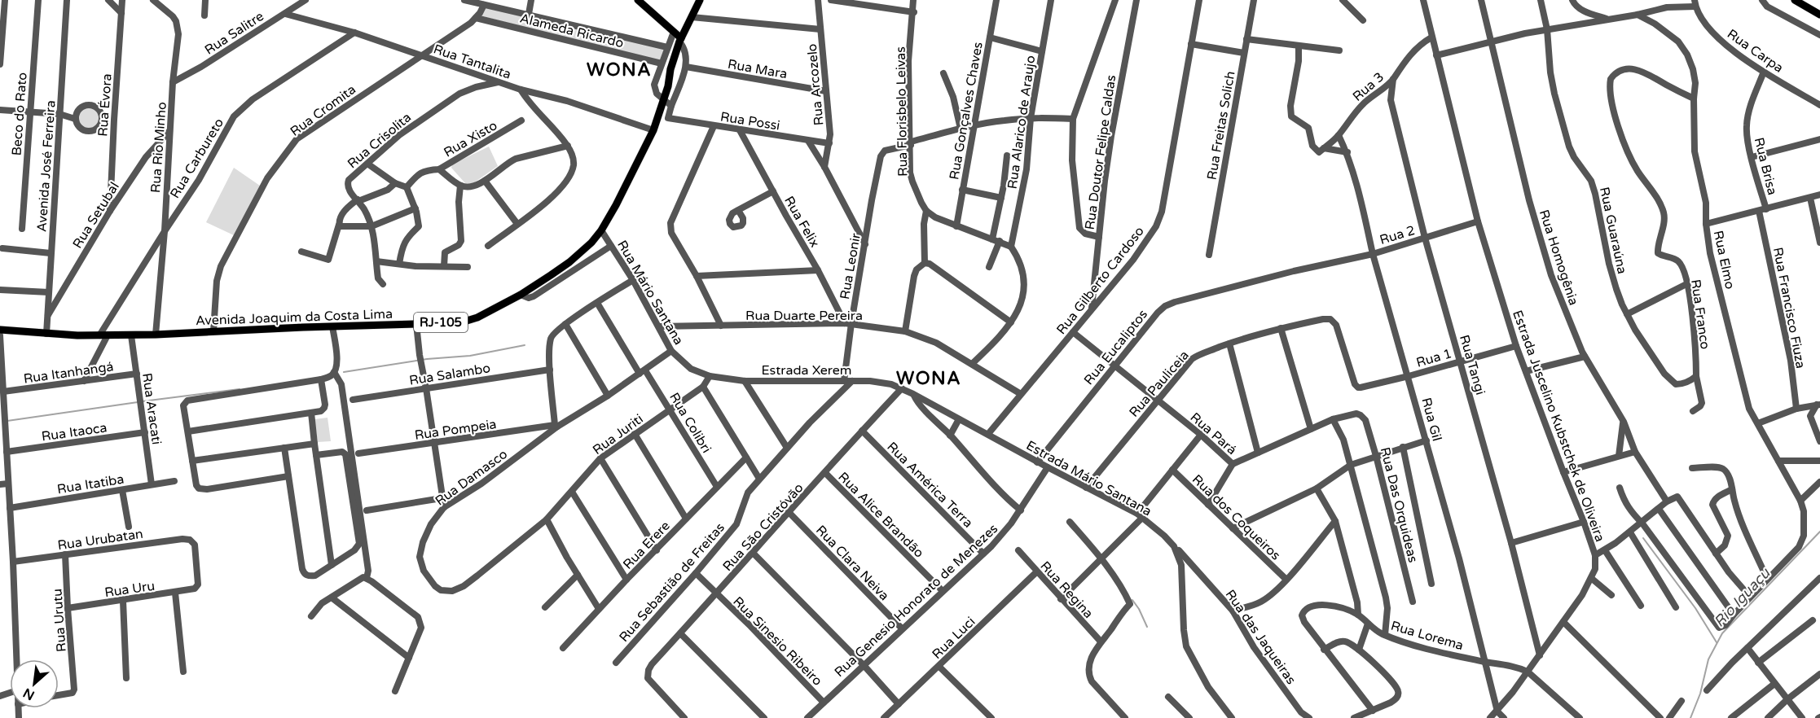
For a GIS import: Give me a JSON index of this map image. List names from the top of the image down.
{
  "streets": {
    "main road": ["Avenida Joaquim da Costa Lima", "RJ-105"],
    "street": [
      "Alameda Ricardo",
      "Rua Salitre",
      "Rua Carpa",
      "Rua Tantalita",
      "Rua Mara",
      "Rua Arcozelo",
      "Rua 3",
      "Rua Évora",
      "Rua Cromita",
      "Rua Gonçalves Chaves",
      "Rua Florisbelo Leivas",
      "Beco do Rato",
      "Rua Possi",
      "Rua Alarico de Araujo",
      "Rua Freitas Solich",
      "Rua Xisto",
      "Rua Crisolita",
      "Rua Rio Minho",
      "Rua Doutor Felipe Caldas",
      "Rua Carbureto",
      "Avenida José Ferreira",
      "Rua Brisa",
      "Rua Setubal",
      "Rua Felix",
      "Rua Guaraúna",
      "Rua 2",
      "Rua Homogênia",
      "Rua Elmo",
      "Rua Leonir",
      "Rua Gilberto Cardoso",
      "Rua Mário Santana",
      "Rua Francisco Fiuza",
      "Rua Franco",
      "Rua Duarte Pereira",
      "Rua Eucaliptos",
      "Rua 1",
      "Rua Tangi",
      "Estrada Xerem",
      "Rua Itanhangá",
      "Rua Salambo",
      "Rua Pauliceia",
      "Rua Aracati",
      "Rua Gil",
      "Rua Colibri",
      "Estrada Juscelino Kubstchek de Oliveira",
      "Rua Pompeia",
      "Rua Itaoca",
      "Rua Pará",
      "Rua Juriti",
      "Rua Damasco",
      "Estrada Mário Santana",
      "Rua Itatiba",
      "Rua América Terra",
      "Rua Das Orquideas",
      "Rua Alice Brandão",
      "Rua dos Coqueiros",
      "Rua São Cristóvão",
      "Rua Urubatan",
      "Rua Erere",
      "Rua Clara Neiva",
      "Rua Sebastião de Freitas",
      "Rua Uru",
      "Rua Regina",
      "Rua Genesio Honorato de Menezes",
      "Rua Urutu",
      "Rua Lorema",
      "Rua das Jaqueiras",
      "Rua Luci",
      "Rua Sinesio Ribeiro"
    ]
  },
  "crossings": [
    ["Alameda Ricardo", "Rua Cromita"],
    ["Rua Salitre", "Rua Tantalita"],
    ["Rua Salitre", "Rua Rio Minho"],
    ["Rua Carpa", "Rua Brisa"],
    ["Rua Tantalita", "Rua Cromita"],
    ["Rua Tantalita", "Rua Crisolita"],
    ["Rua Tantalita", "Rua Carbureto"],
    ["Rua Tantalita", "Avenida Joaquim da Costa Lima"],
    ["Rua Mara", "Rua Arcozelo"],
    ["Rua Arcozelo", "Rua Possi"],
    ["Rua 3", "Rua Tangi"],
    ["Rua 3", "Rua Gil"],
    ["Rua 3", "Estrada Juscelino Kubstchek de Oliveira"],
    ["Rua Évora", "Rua Setubal"],
    ["Rua Cromita", "Avenida Joaquim da Costa Lima"],
    ["Rua Florisbelo Leivas", "Rua Leonir"],
    ["Rua Possi", "Rua Felix"],
    ["Rua Possi", "Avenida Joaquim da Costa Lima"],
    ["Rua Rio Minho", "Rua Carbureto"],
    ["Rua Rio Minho", "Rua Setubal"],
    ["Rua Rio Minho", "Avenida Joaquim da Costa Lima"],
    ["Rua Doutor Felipe Caldas", "Rua Gilberto Cardoso"],
    ["Rua Carbureto", "Avenida Joaquim da Costa Lima"],
    ["Rua Carbureto", "Rua Itanhangá"],
    ["Avenida José Ferreira", "Rua Setubal"],
    ["Avenida José Ferreira", "Avenida Joaquim da Costa Lima"],
    ["Rua Brisa", "Rua Francisco Fiuza"],
    ["Rua Felix", "Rua Leonir"],
    ["Rua Felix", "Rua Duarte Pereira"],
    ["Rua Guaraúna", "Rua Franco"],
    ["Rua 2", "Rua Eucaliptos"],
    ["Rua 2", "Rua Tangi"],
    ["Rua 2", "Rua Gil"],
    ["Rua 2", "Estrada Juscelino Kubstchek de Oliveira"],
    ["Rua Elmo", "Rua Franco"],
    ["Rua Leonir", "Rua Duarte Pereira"],
    ["Rua Leonir", "Estrada Xerem"],
    ["Rua Gilberto Cardoso", "Rua Duarte Pereira"],
    ["Rua Gilberto Cardoso", "Rua Pará"],
    ["Rua Gilberto Cardoso", "Estrada Mário Santana"],
    ["Rua Mário Santana", "Rua Duarte Pereira"],
    ["Rua Mário Santana", "Avenida Joaquim da Costa Lima"],
    ["Rua Mário Santana", "Estrada Xerem"],
    ["Rua Mário Santana", "Rua Juriti"],
    ["Rua Mário Santana", "Rua Damasco"],
    ["Avenida Joaquim da Costa Lima", "Rua Aracati"],
    ["Rua Eucaliptos", "Rua Pará"],
    ["Rua Eucaliptos", "Estrada Mário Santana"],
    ["Rua 1", "Rua Tangi"],
    ["Rua 1", "Rua Pauliceia"],
    ["Rua 1", "Rua Gil"],
    ["Rua 1", "Estrada Juscelino Kubstchek de Oliveira"],
    ["Rua Tangi", "Estrada Juscelino Kubstchek de Oliveira"],
    ["Estrada Xerem", "Rua Juriti"],
    ["Estrada Xerem", "Estrada Mário Santana"],
    ["Estrada Xerem", "Rua São Cristóvão"],
    ["Estrada Xerem", "Rua Sebastião de Freitas"],
    ["Rua Itanhangá", "Rua Aracati"],
    ["Rua Pauliceia", "Rua Pará"],
    ["Rua Pauliceia", "Estrada Mário Santana"],
    ["Rua Aracati", "Rua Itaoca"],
    ["Rua Aracati", "Rua Itatiba"],
    ["Rua Gil", "Estrada Juscelino Kubstchek de Oliveira"],
    ["Rua Gil", "Rua Lorema"],
    ["Rua Colibri", "Rua Juriti"],
    ["Rua Colibri", "Rua Damasco"],
    ["Rua Colibri", "Rua Erere"],
    ["Estrada Juscelino Kubstchek de Oliveira", "Rua Lorema"],
    ["Rua Pompeia", "Rua Damasco"],
    ["Rua Pará", "Rua Das Orquideas"],
    ["Rua Juriti", "Rua Damasco"],
    ["Estrada Mário Santana", "Rua São Cristóvão"],
    ["Estrada Mário Santana", "Rua Genesio Honorato de Menezes"],
    ["Estrada Mário Santana", "Rua das Jaqueiras"],
    ["Rua América Terra", "Rua São Cristóvão"],
    ["Rua América Terra", "Rua Genesio Honorato de Menezes"],
    ["Rua Alice Brandão", "Rua São Cristóvão"],
    ["Rua Alice Brandão", "Rua Genesio Honorato de Menezes"],
    ["Rua São Cristóvão", "Rua Clara Neiva"],
    ["Rua São Cristóvão", "Rua Sinesio Ribeiro"],
    ["Rua Urubatan", "Rua Uru"],
    ["Rua Urubatan", "Rua Urutu"],
    ["Rua Clara Neiva", "Rua Genesio Honorato de Menezes"],
    ["Rua Sebastião de Freitas", "Rua Sinesio Ribeiro"],
    ["Rua Uru", "Rua Urutu"],
    ["Rua Regina", "Rua Luci"],
    ["Rua Genesio Honorato de Menezes", "Rua Sinesio Ribeiro"]
  ],
  "districts": ["WONA", "WONA"],
  "water": ["Rio Iguaçu"],
  "north": "bottom left"
}
